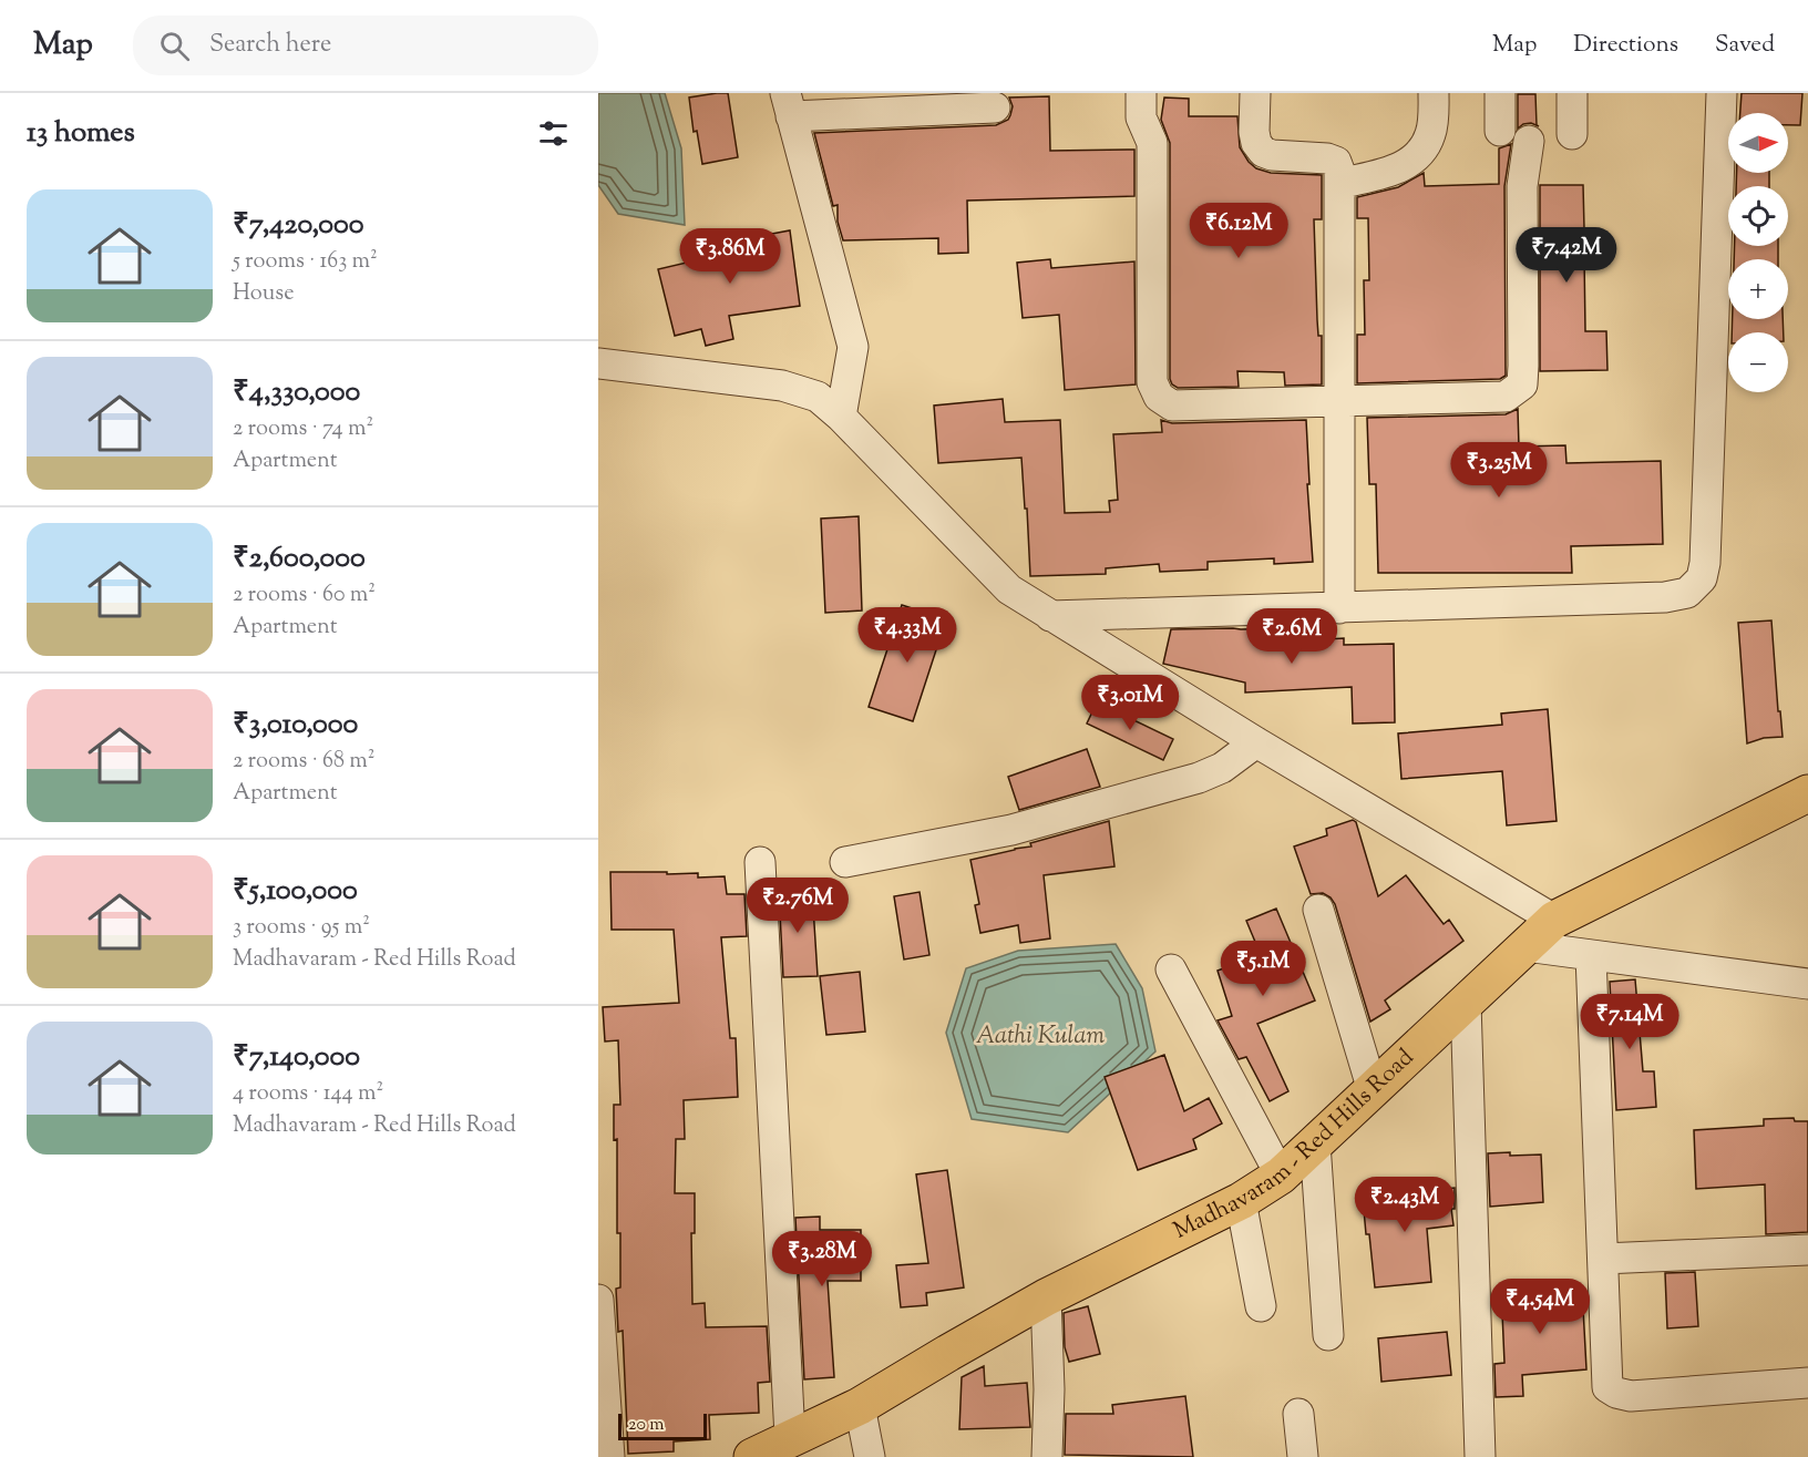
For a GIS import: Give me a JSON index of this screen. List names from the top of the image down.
{
  "streets": {
    "main road": ["Madhavaram - Red Hills Road"]
  },
  "water": ["Aathi Kulam"],
  "scale_bar": "20 m",
  "north": "right",
  "page": {
    "header": "Map",
    "search": "Search here",
    "nav": ["Map", "Directions", "Saved"],
    "heading": "13 homes",
    "map_buttons": ["+", "−"],
    "list": [
      {
        "name": "₹7,420,000",
        "note": "5 rooms · 163 m² · House"
      },
      {
        "name": "₹4,330,000",
        "note": "2 rooms · 74 m² · Apartment"
      },
      {
        "name": "₹2,600,000",
        "note": "2 rooms · 60 m² · Apartment"
      },
      {
        "name": "₹3,010,000",
        "note": "2 rooms · 68 m² · Apartment"
      },
      {
        "name": "₹5,100,000",
        "note": "3 rooms · 95 m² · Madhavaram - Red Hills Road"
      },
      {
        "name": "₹7,140,000",
        "note": "4 rooms · 144 m² · Madhavaram - Red Hills Road"
      }
    ],
    "price": [
      "₹6.12M",
      "₹7.42M",
      "₹3.86M",
      "₹3.25M",
      "₹4.33M",
      "₹2.6M",
      "₹3.01M",
      "₹2.76M",
      "₹5.1M",
      "₹7.14M",
      "₹2.43M",
      "₹3.28M",
      "₹4.54M"
    ],
    "scale": "20 m"
  }
}
